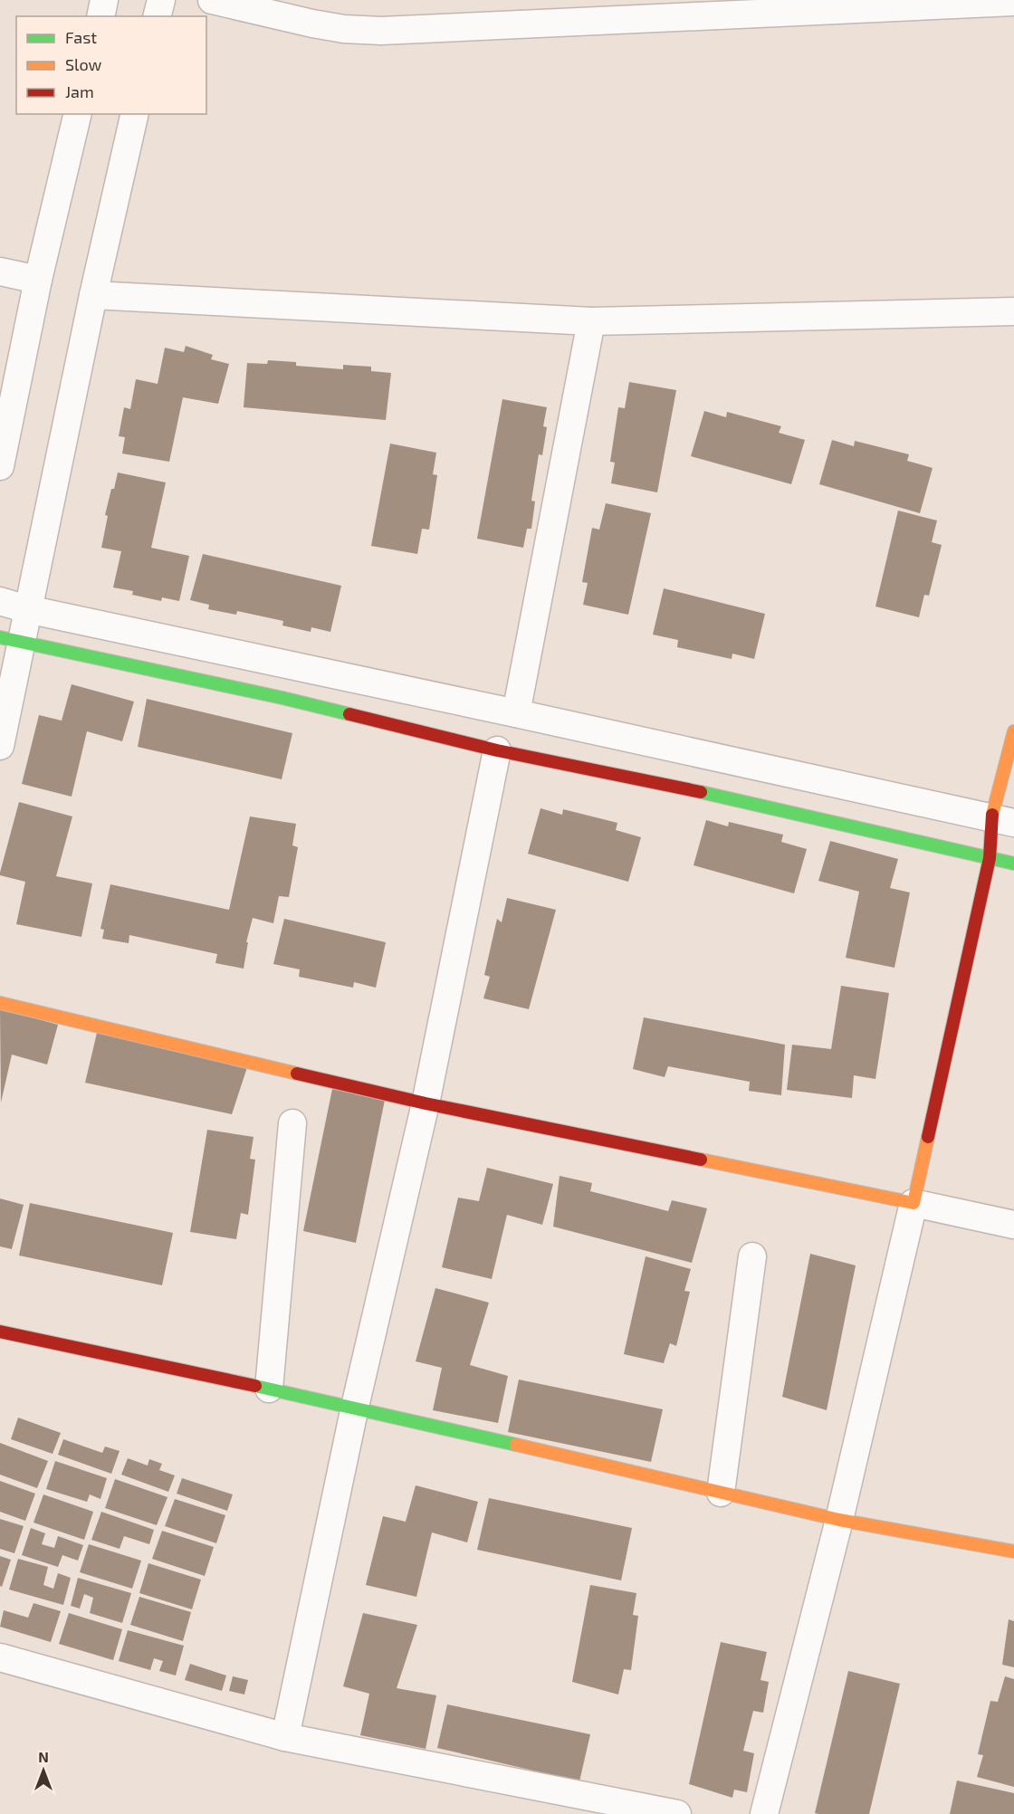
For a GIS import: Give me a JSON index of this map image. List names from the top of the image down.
{
  "legend": ["Fast", "Slow", "Jam"],
  "north": "top"
}
